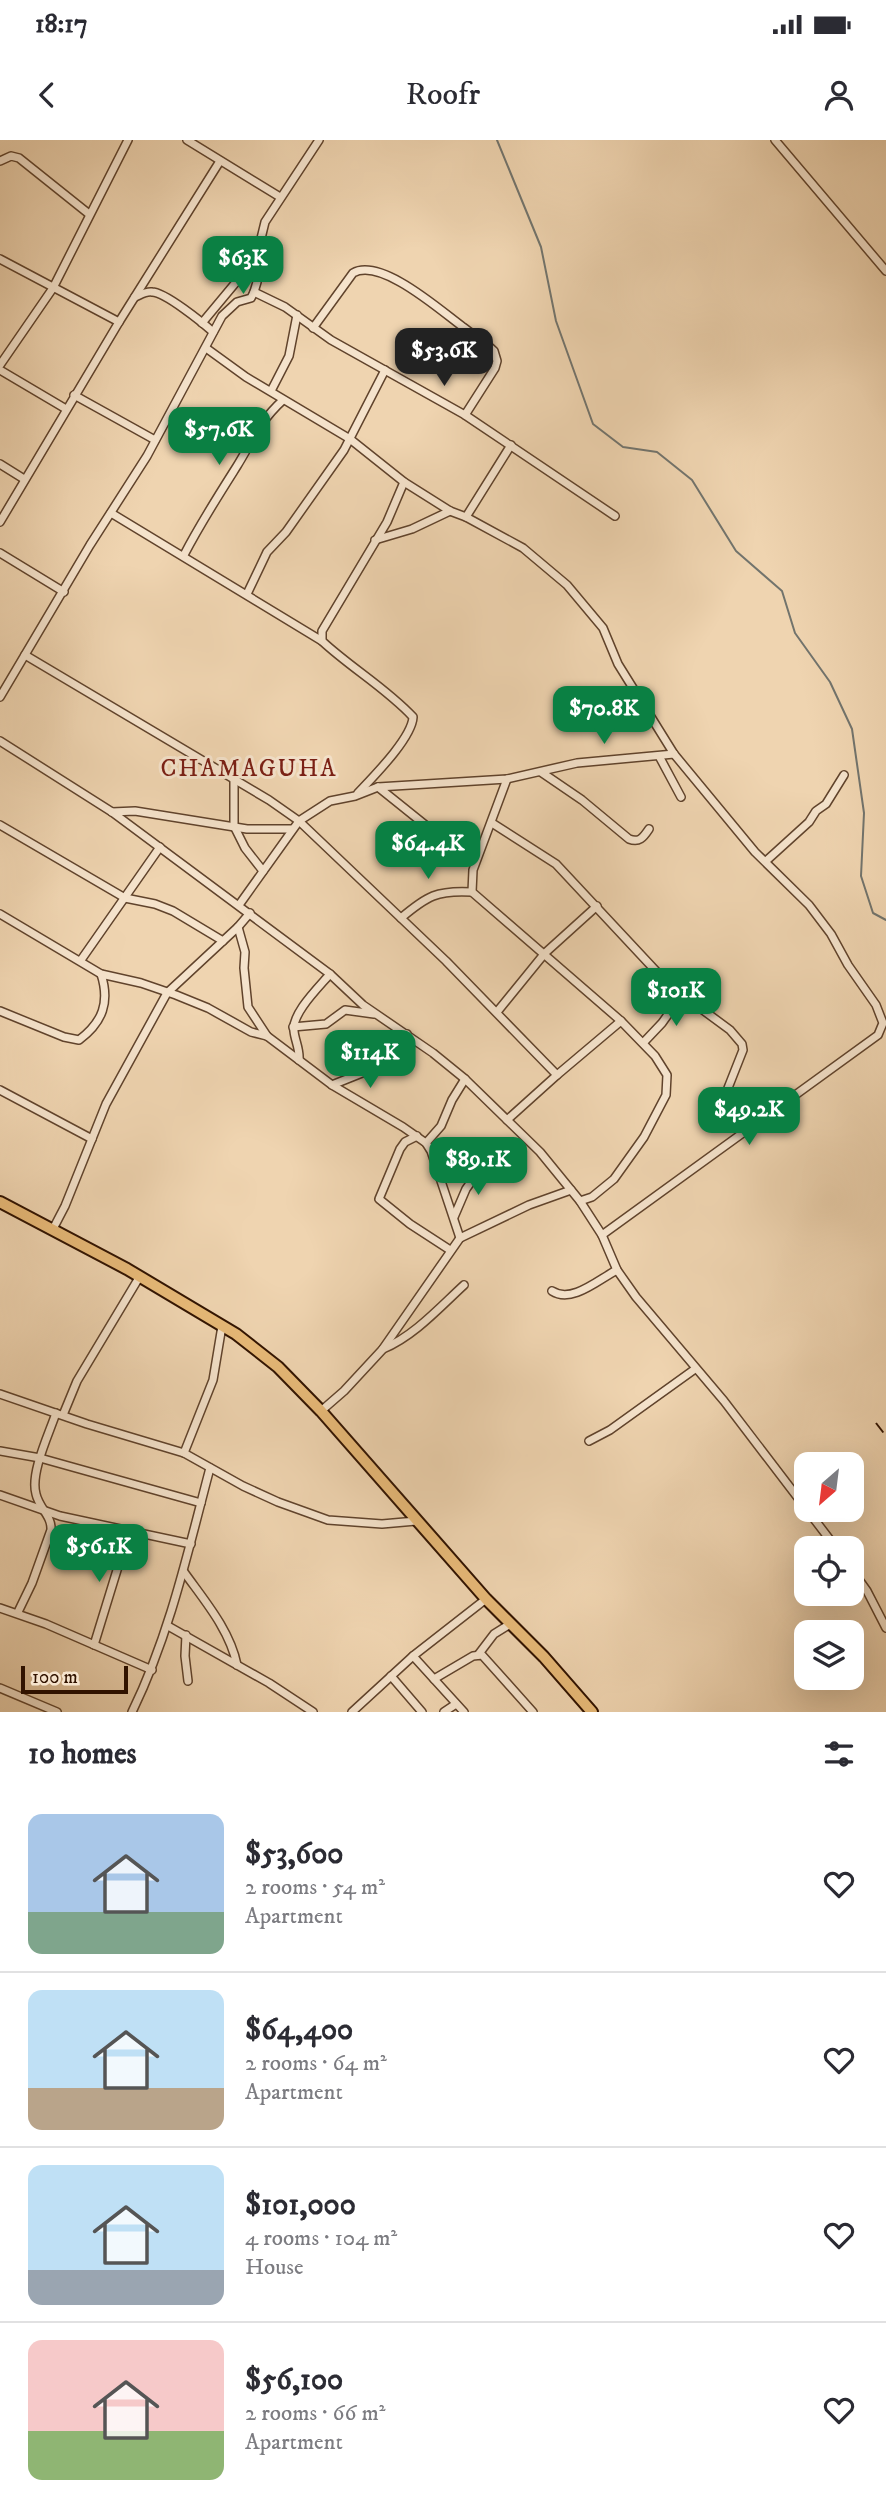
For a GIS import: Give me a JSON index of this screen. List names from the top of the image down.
{
  "districts": ["CHAMAGUHA"],
  "scale_bar": "100 m",
  "north": "bottom left",
  "page": {
    "status": "18:17",
    "header": "Roofr",
    "price": [
      "$63K",
      "$53.6K",
      "$57.6K",
      "$70.8K",
      "$64.4K",
      "$101K",
      "$114K",
      "$49.2K",
      "$89.1K",
      "$56.1K"
    ],
    "scale": "100 m",
    "heading": "10 homes",
    "list": [
      {
        "name": "$53,600",
        "note": "2 rooms · 54 m² · Apartment"
      },
      {
        "name": "$64,400",
        "note": "2 rooms · 64 m² · Apartment"
      },
      {
        "name": "$101,000",
        "note": "4 rooms · 104 m² · House"
      },
      {
        "name": "$56,100",
        "note": "2 rooms · 66 m² · Apartment"
      }
    ]
  }
}
